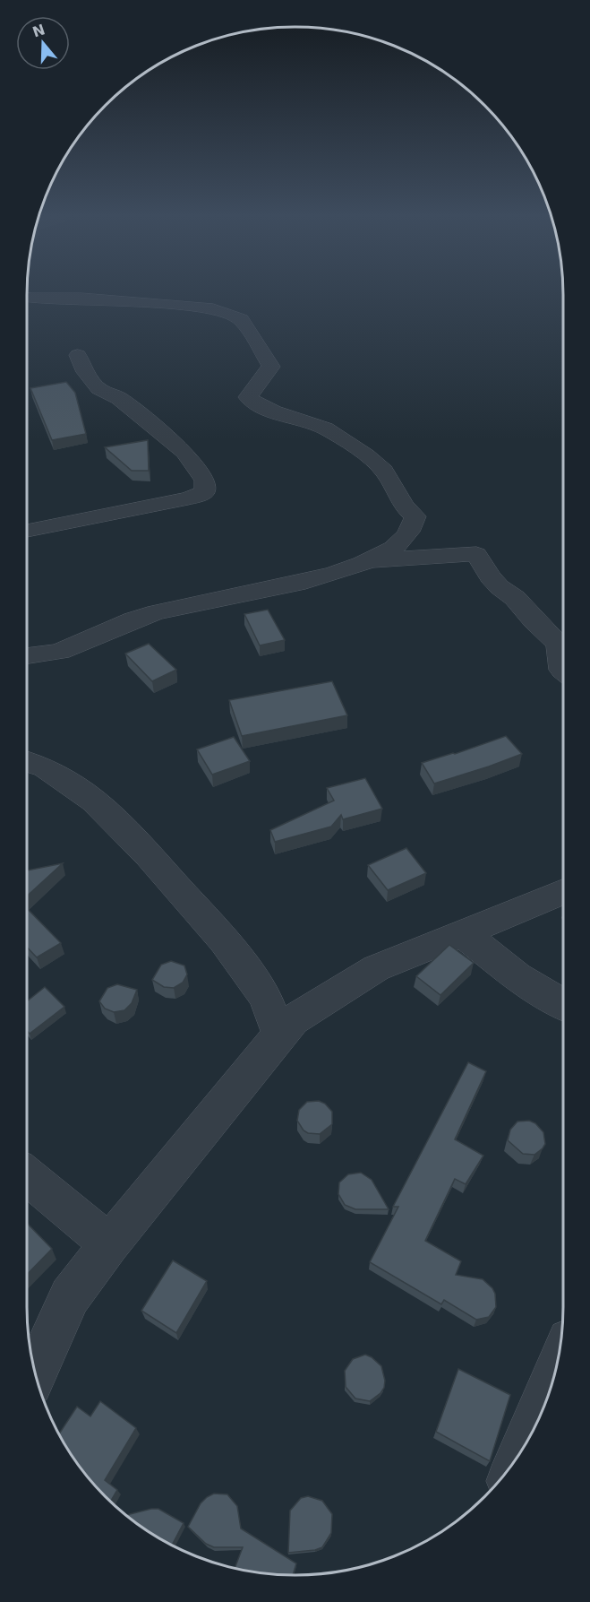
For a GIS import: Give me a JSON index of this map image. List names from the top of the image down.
{
  "north": "top"
}
